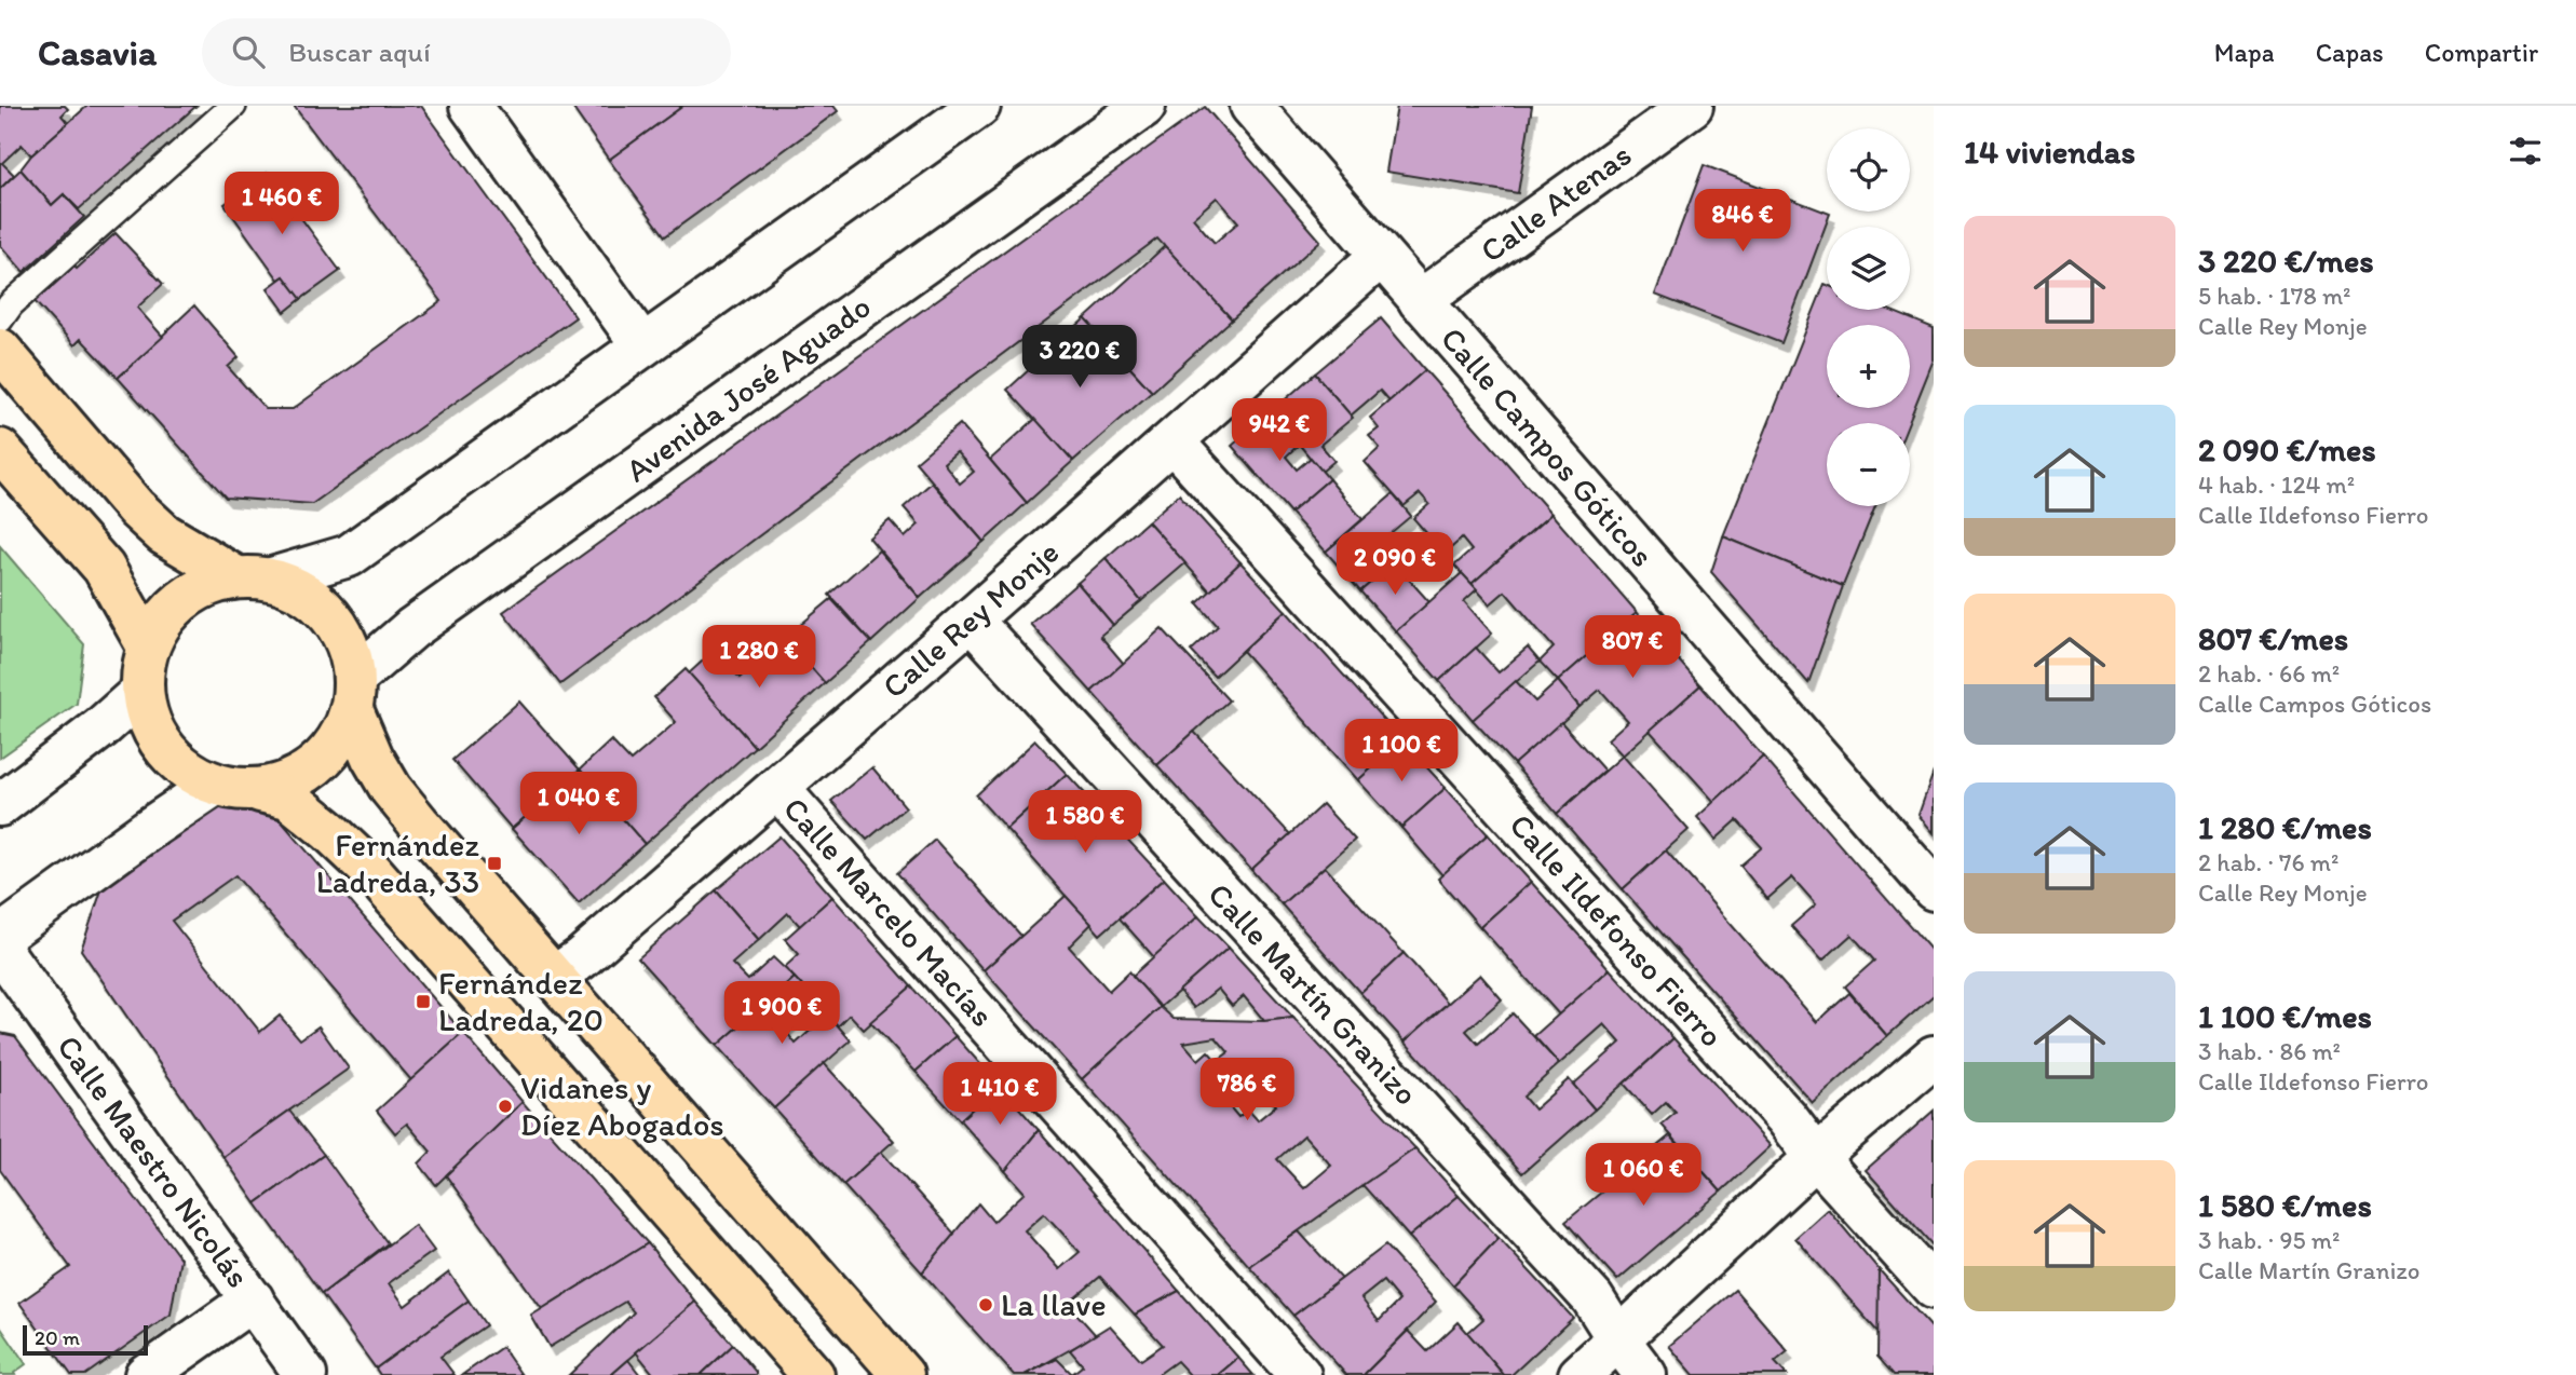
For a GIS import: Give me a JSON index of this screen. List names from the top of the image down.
{
  "streets": {
    "street": [
      "Calle Atenas",
      "Avenida José Aguado",
      "Calle Campos Góticos",
      "Calle Rey Monje",
      "Calle Marcelo Macías",
      "Calle Ildefonso Fierro",
      "Calle Martín Granizo",
      "Calle Maestro Nicolás"
    ]
  },
  "crossings": [
    ["Calle Atenas", "Calle Campos Góticos"],
    ["Calle Campos Góticos", "Calle Rey Monje"],
    ["Calle Rey Monje", "Calle Marcelo Macías"],
    ["Calle Rey Monje", "Calle Ildefonso Fierro"],
    ["Calle Rey Monje", "Calle Martín Granizo"]
  ],
  "places": {
    "transit": ["Fernández Ladreda, 33", "Fernández Ladreda, 20"],
    "other": ["Vidanes y Díez Abogados", "La llave"]
  },
  "scale_bar": "20 m",
  "page": {
    "header": "Casavia",
    "search": "Buscar aquí",
    "nav": ["Mapa", "Capas", "Compartir"],
    "heading": "14 viviendas",
    "map_buttons": ["+", "−"],
    "price": [
      "1 460 €",
      "846 €",
      "3 220 €",
      "942 €",
      "2 090 €",
      "807 €",
      "1 280 €",
      "1 100 €",
      "1 040 €",
      "1 580 €",
      "1 900 €",
      "786 €",
      "1 410 €",
      "1 060 €"
    ],
    "list": [
      {
        "name": "3 220 €/mes",
        "note": "5 hab. · 178 m² · Calle Rey Monje"
      },
      {
        "name": "2 090 €/mes",
        "note": "4 hab. · 124 m² · Calle Ildefonso Fierro"
      },
      {
        "name": "807 €/mes",
        "note": "2 hab. · 66 m² · Calle Campos Góticos"
      },
      {
        "name": "1 280 €/mes",
        "note": "2 hab. · 76 m² · Calle Rey Monje"
      },
      {
        "name": "1 100 €/mes",
        "note": "3 hab. · 86 m² · Calle Ildefonso Fierro"
      },
      {
        "name": "1 580 €/mes",
        "note": "3 hab. · 95 m² · Calle Martín Granizo"
      }
    ],
    "scale": "20 m"
  }
}
